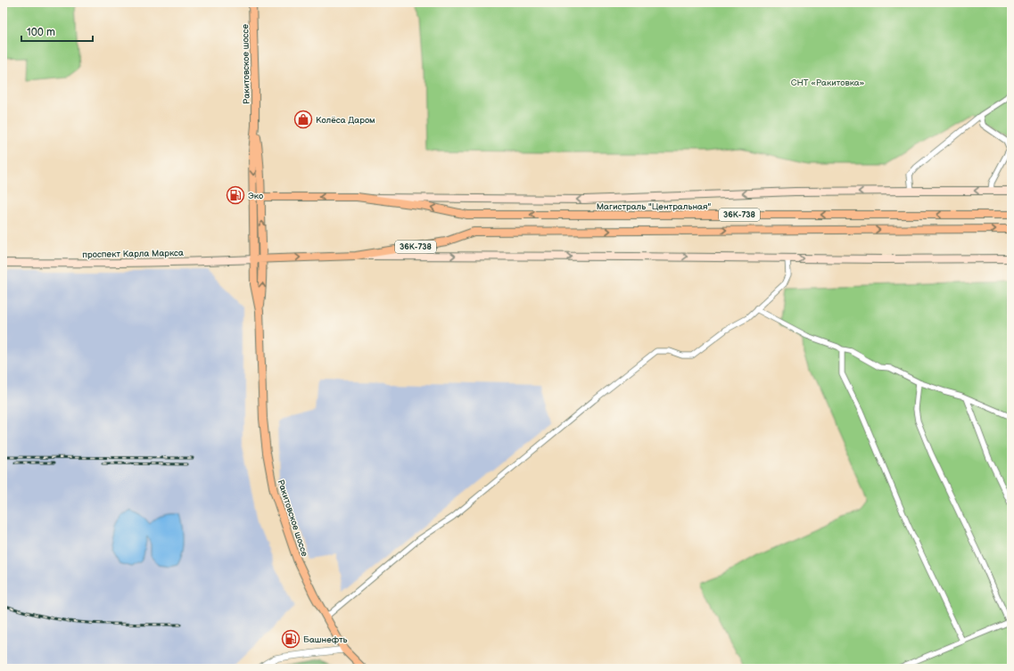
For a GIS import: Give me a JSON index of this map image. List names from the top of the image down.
{
  "streets": {
    "main road": [
      "Ракитовское шоссе",
      "Магистраль \"Центральная\"",
      "36К-738",
      "проспект Карла Маркса"
    ]
  },
  "crossings": [
    ["Ракитовское шоссе", "36К-738"],
    ["Ракитовское шоссе", "проспект Карла Маркса"],
    ["Магистраль \"Центральная\"", "36К-738"],
    ["36К-738", "проспект Карла Маркса"]
  ],
  "parks": ["СНТ «Ракитовка»"],
  "places": {
    "shop": ["Колёса Даром"],
    "fuel station": ["Эко", "Башнефть"]
  },
  "scale_bar": "100 m"
}
